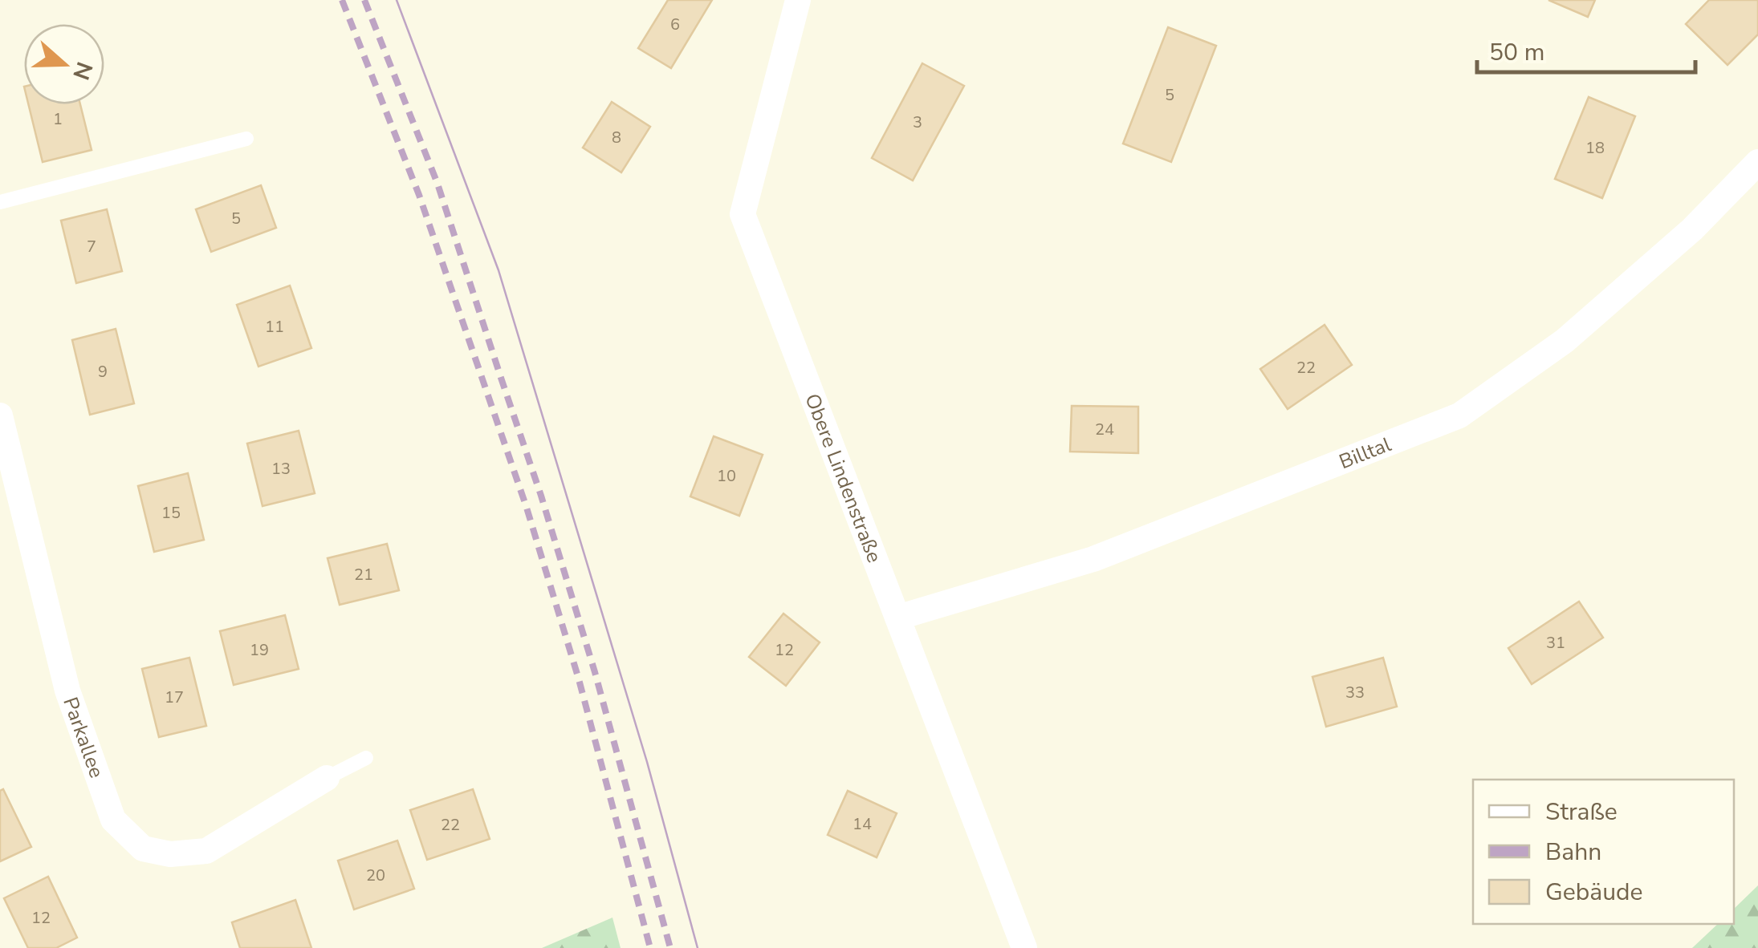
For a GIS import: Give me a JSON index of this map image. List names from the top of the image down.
{
  "streets": {
    "street": ["Billtal", "Obere Lindenstraße", "Parkallee"]
  },
  "crossings": [
    ["Billtal", "Obere Lindenstraße"]
  ],
  "house_numbers": [
    "6",
    "5",
    "1",
    "3",
    "8",
    "18",
    "5",
    "7",
    "11",
    "22",
    "9",
    "24",
    "13",
    "10",
    "15",
    "21",
    "31",
    "19",
    "12",
    "33",
    "17",
    "14",
    "22",
    "20",
    "12"
  ],
  "legend": ["Straße", "Bahn", "Gebäude"],
  "scale_bar": "50 m",
  "north": "right"
}
